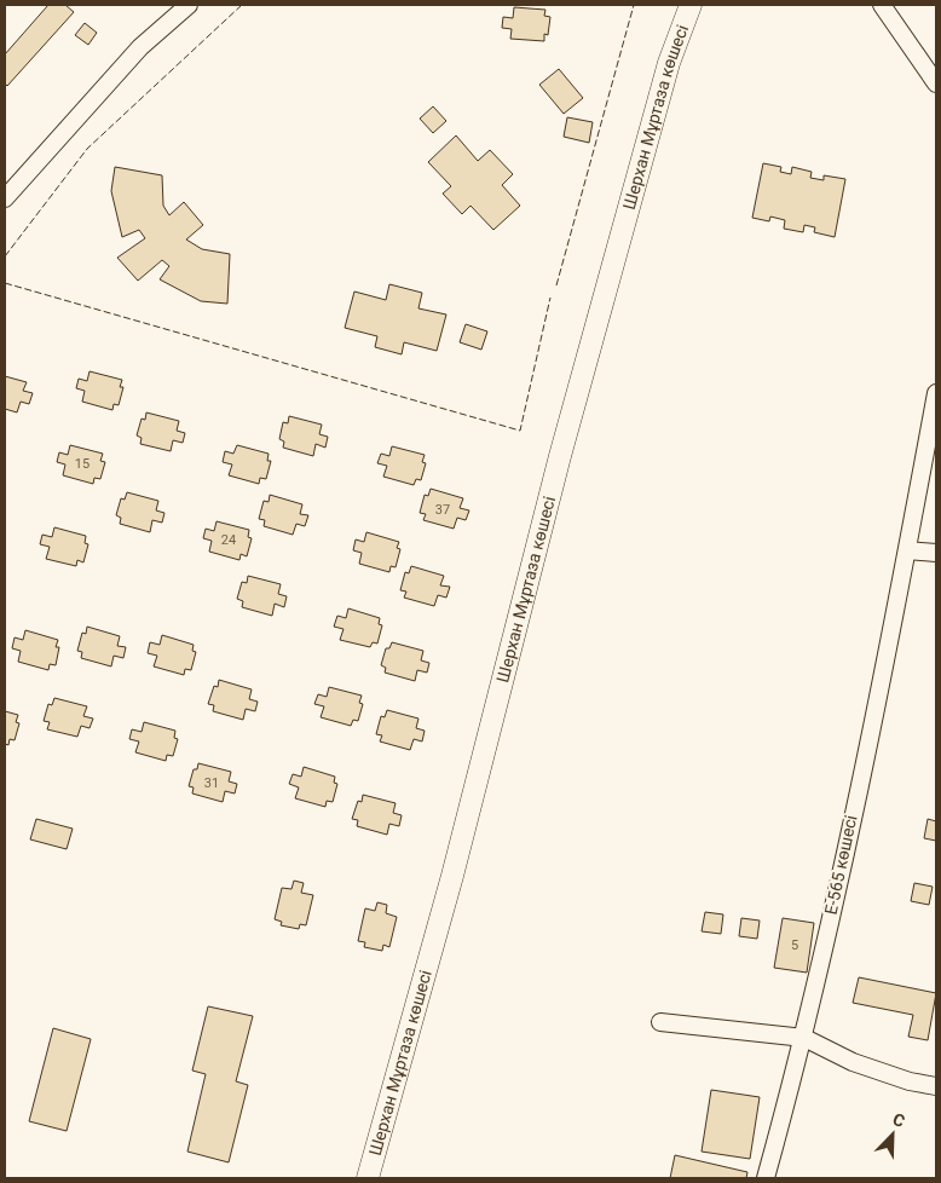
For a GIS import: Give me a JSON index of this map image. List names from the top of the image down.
{
  "streets": {
    "main road": ["Шерхан Мұртаза көшесі"],
    "street": ["Е-565 көшесі"]
  },
  "house_numbers": [
    "15",
    "37",
    "24",
    "31",
    "5"
  ],
  "north": "top right"
}
